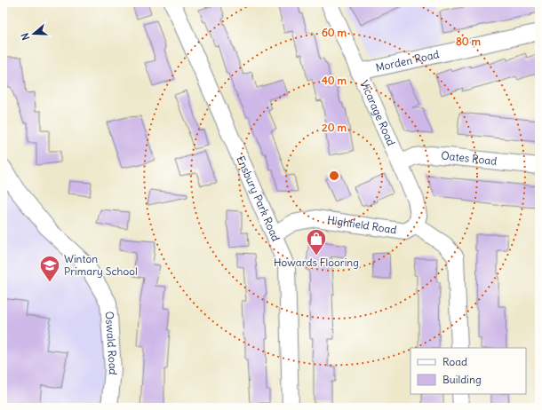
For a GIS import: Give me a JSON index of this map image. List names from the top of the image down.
{
  "streets": {
    "street": [
      "Morden Road",
      "Vicarage Road",
      "Oates Road",
      "Ensbury Park Road",
      "Highfield Road",
      "Oswald Road"
    ]
  },
  "crossings": [
    ["Morden Road", "Vicarage Road"],
    ["Vicarage Road", "Oates Road"],
    ["Vicarage Road", "Highfield Road"],
    ["Ensbury Park Road", "Highfield Road"]
  ],
  "places": {
    "shop": ["Howards Flooring"],
    "school or university": ["Winton Primary School"]
  },
  "legend": ["Road", "Building"],
  "north": "left",
  "rings": [
    "60 m",
    "80 m",
    "40 m",
    "20 m"
  ]
}
